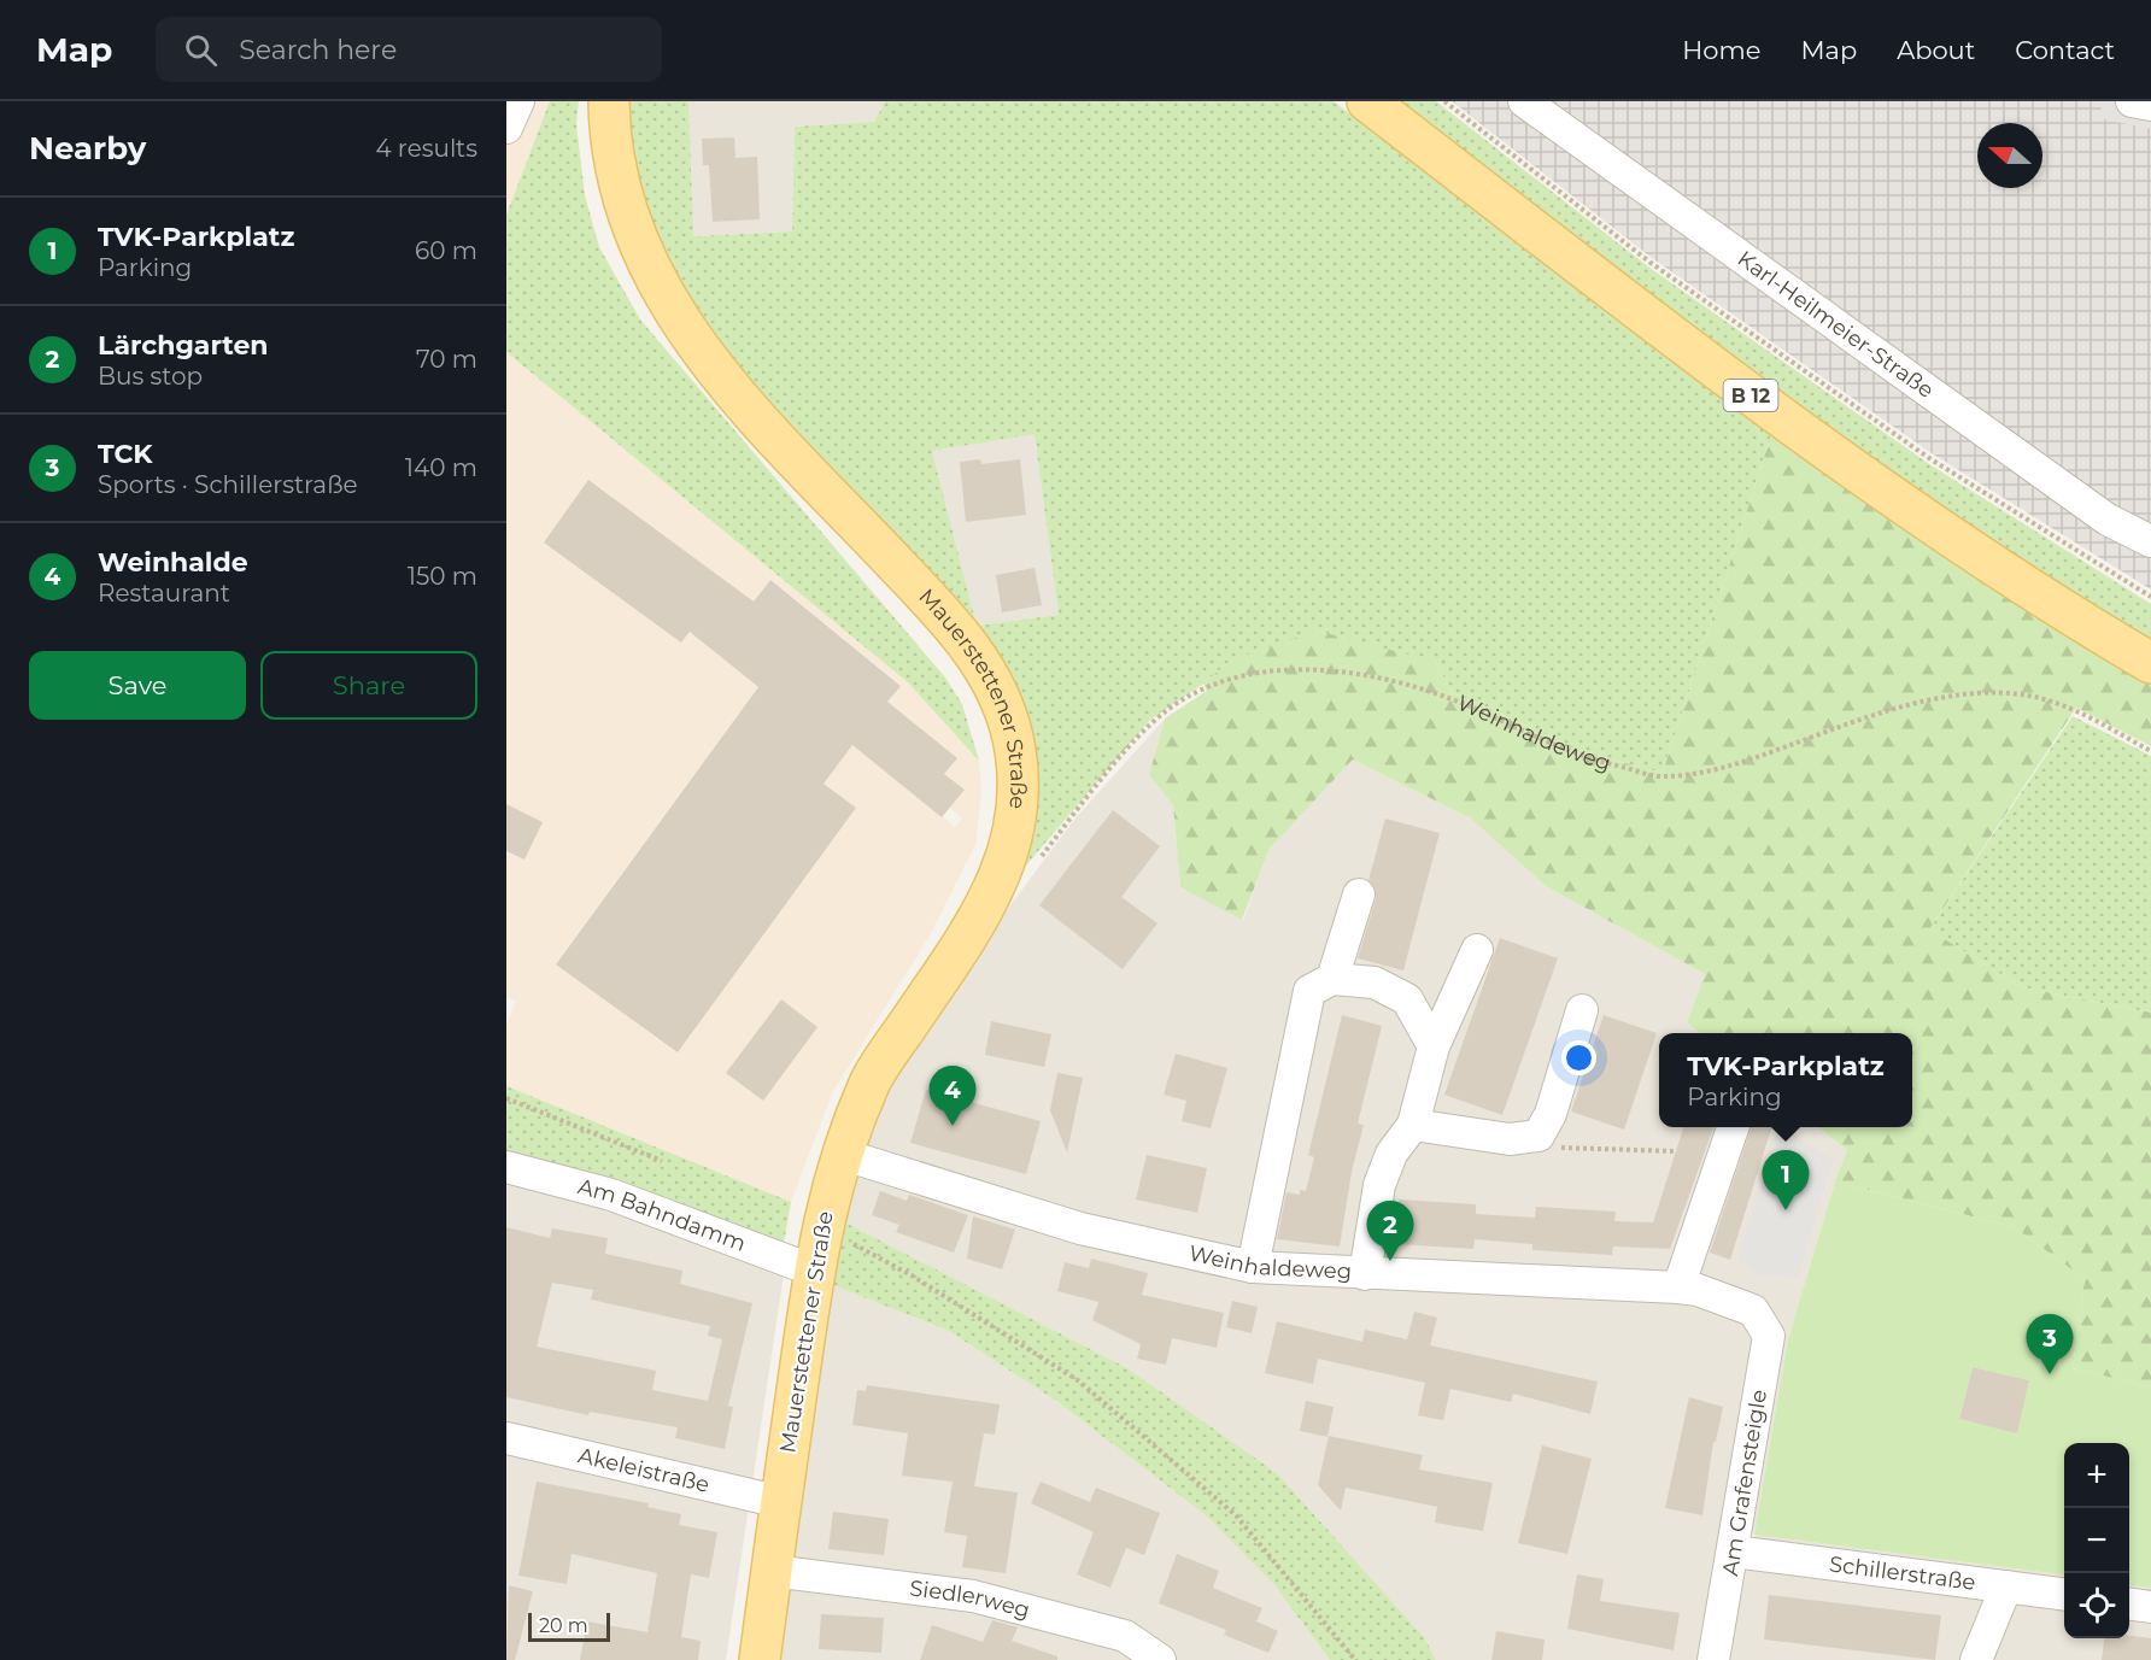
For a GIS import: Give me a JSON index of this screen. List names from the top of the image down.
{
  "streets": {
    "main road": ["B 12", "Mauerstettener Straße"],
    "street": [
      "Karl-Heilmeier-Straße",
      "Weinhaldeweg",
      "Am Bahndamm",
      "Akeleistraße",
      "Am Grafensteigle",
      "Schillerstraße",
      "Siedlerweg"
    ]
  },
  "crossings": [
    ["Mauerstettener Straße", "Weinhaldeweg"],
    ["Mauerstettener Straße", "Am Bahndamm"],
    ["Mauerstettener Straße", "Akeleistraße"],
    ["Mauerstettener Straße", "Siedlerweg"],
    ["Weinhaldeweg", "Am Grafensteigle"],
    ["Am Grafensteigle", "Schillerstraße"]
  ],
  "scale_bar": "20 m",
  "north": "left",
  "page": {
    "header": "Map",
    "search": "Search here",
    "nav": [
      "Home",
      "Map",
      "About",
      "Contact"
    ],
    "heading": ["Nearby", "4 results"],
    "list": [
      {
        "mark": "1",
        "name": "TVK-Parkplatz",
        "note": "Parking",
        "value": "60 m"
      },
      {
        "mark": "2",
        "name": "Lärchgarten",
        "note": "Bus stop",
        "value": "70 m"
      },
      {
        "mark": "3",
        "name": "TCK",
        "note": "Sports · Schillerstraße",
        "value": "140 m"
      },
      {
        "mark": "4",
        "name": "Weinhalde",
        "note": "Restaurant",
        "value": "150 m"
      }
    ],
    "buttons": ["Save", "Share"],
    "popup": ["TVK-Parkplatz", "Parking"],
    "pins": [
      "4",
      "1",
      "2",
      "3"
    ],
    "map_buttons": ["+", "−"],
    "scale": "20 m"
  }
}
